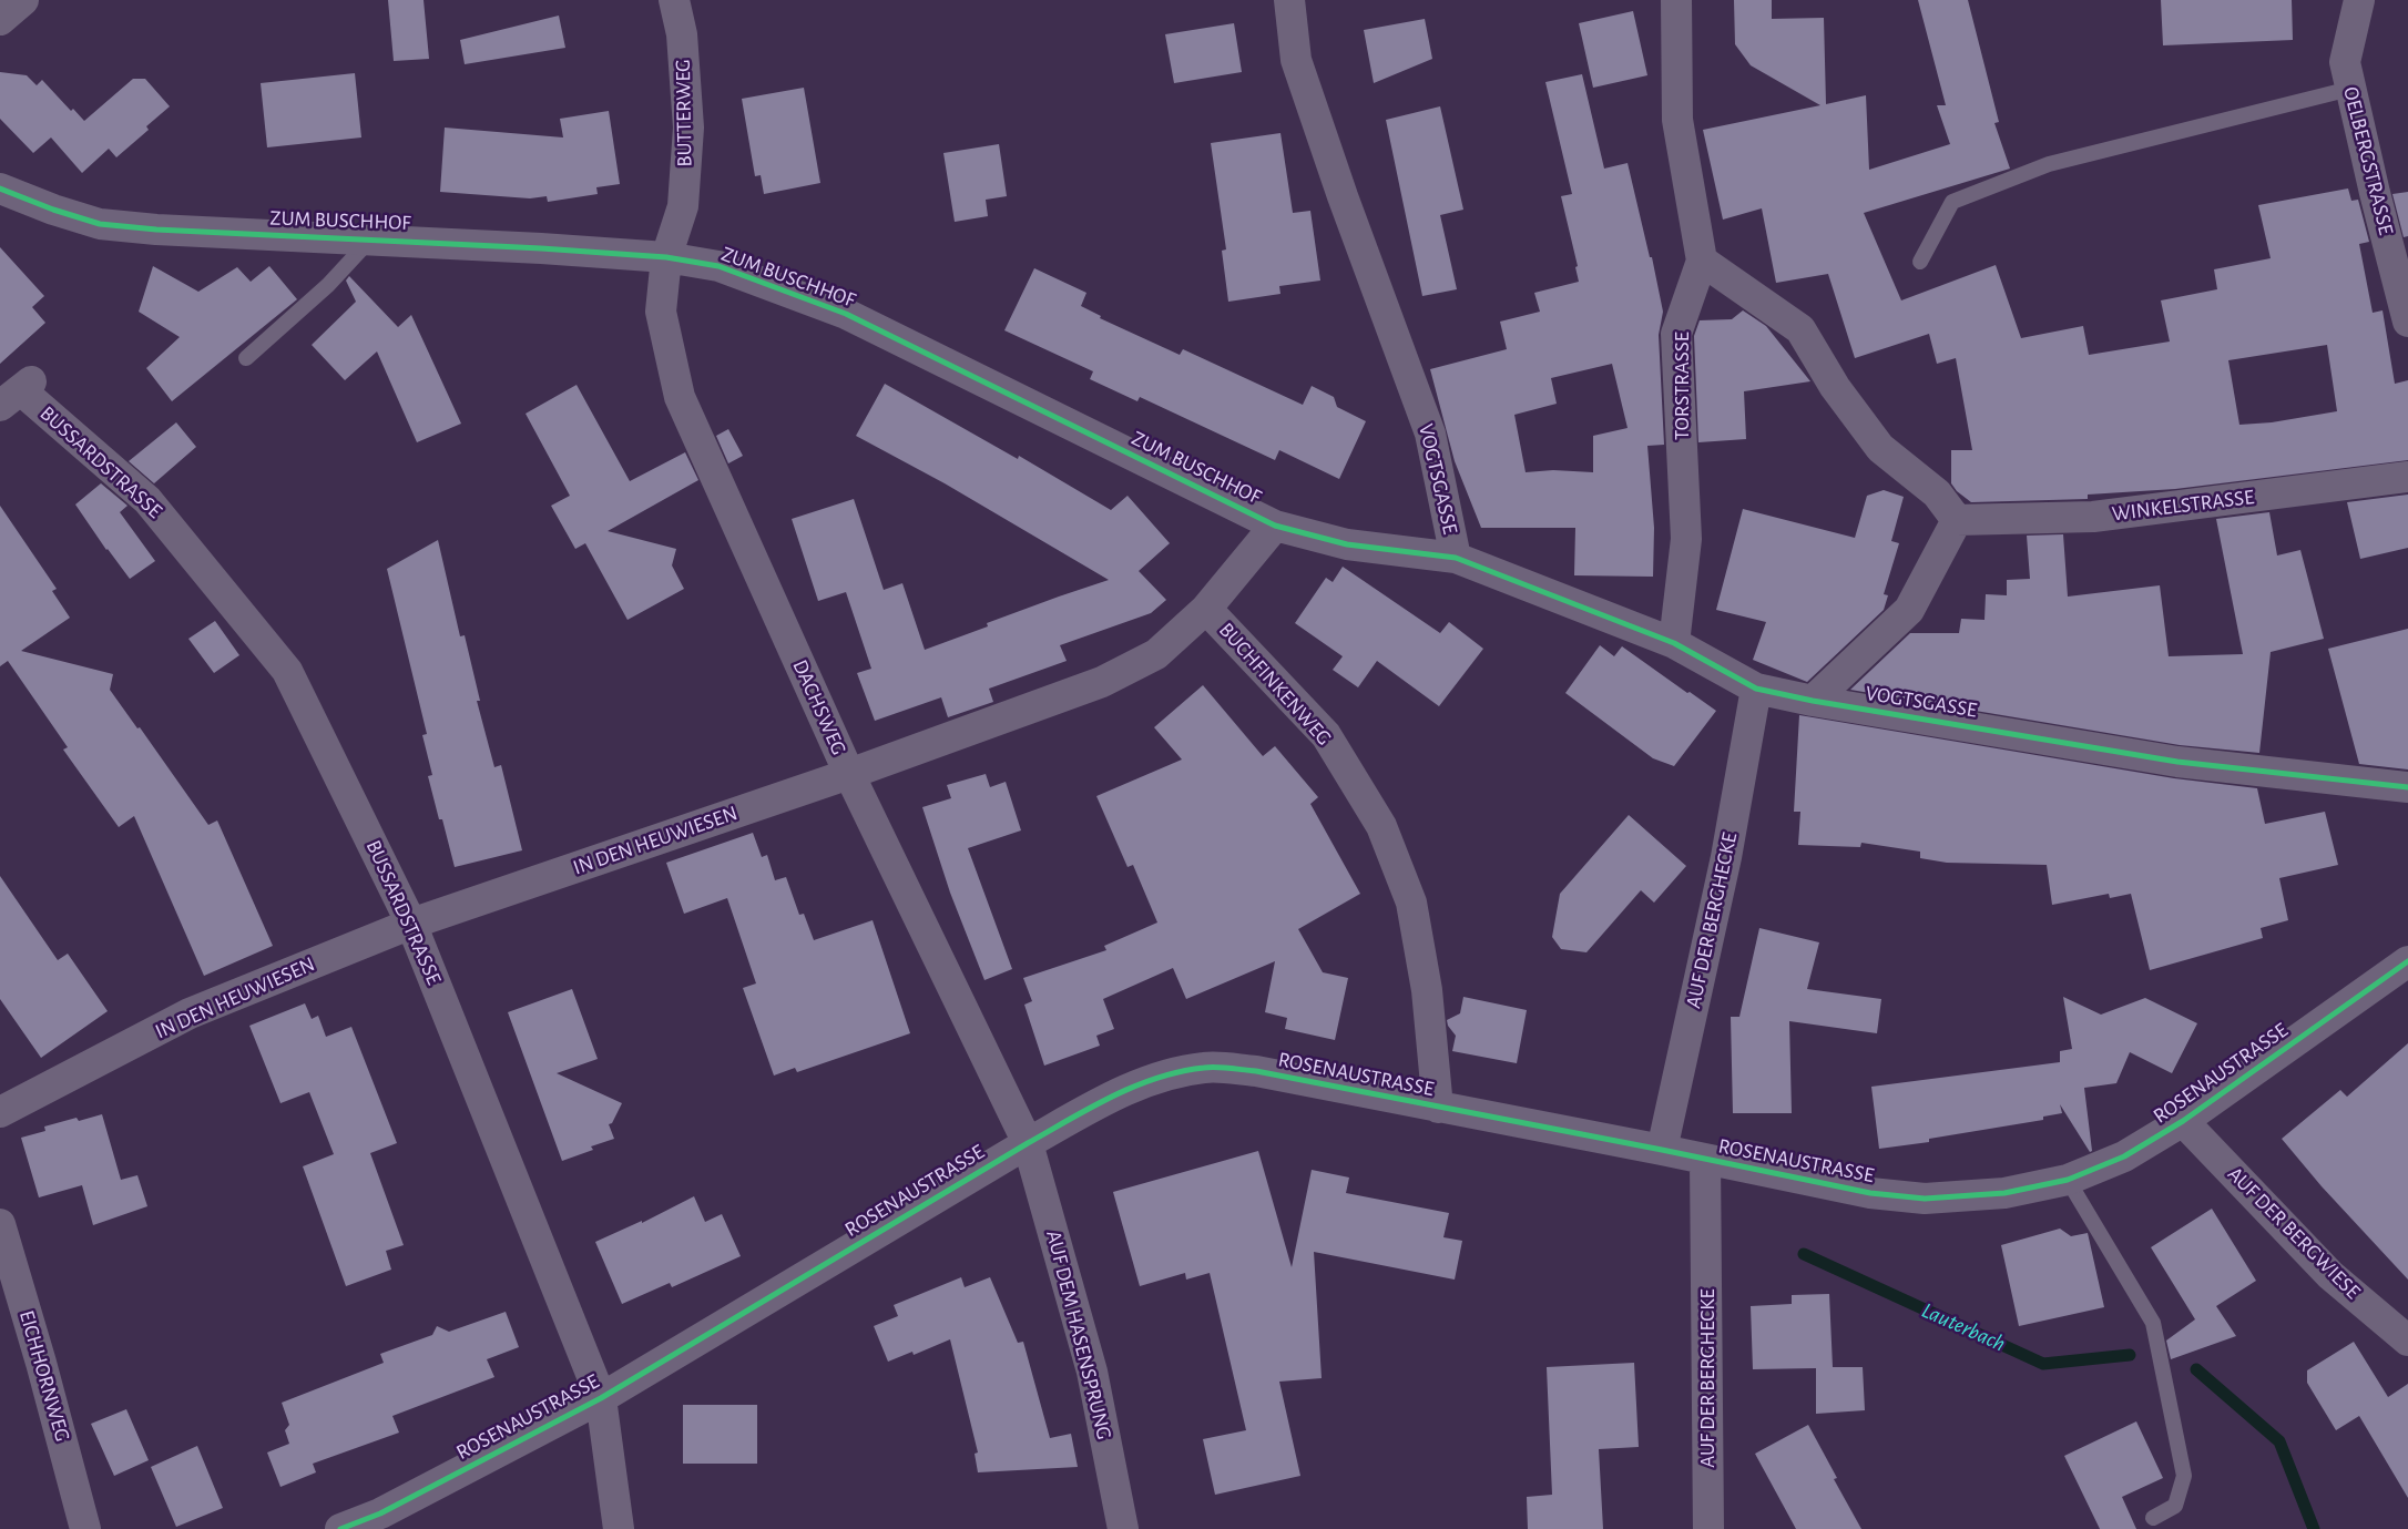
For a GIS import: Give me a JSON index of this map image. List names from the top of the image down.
{
  "streets": {
    "street": [
      "BUTTERWEG",
      "OELBERGSTRASSE",
      "ZUM BUSCHHOF",
      "TORSTRASSE",
      "BUSSARDSTRASSE",
      "VOGTSGASSE",
      "WINKELSTRASSE",
      "BUCHFINKENWEG",
      "DACHSWEG",
      "IN DEN HEUWIESEN",
      "AUF DER BERGHECKE",
      "ROSENAUSTRASSE",
      "AUF DER BERGWIESE",
      "AUF DEM HASENSPRUNG",
      "EICHHORNWEG"
    ]
  },
  "crossings": [
    ["BUTTERWEG", "ZUM BUSCHHOF"],
    ["BUTTERWEG", "DACHSWEG"],
    ["ZUM BUSCHHOF", "VOGTSGASSE"],
    ["ZUM BUSCHHOF", "DACHSWEG"],
    ["ZUM BUSCHHOF", "IN DEN HEUWIESEN"],
    ["TORSTRASSE", "VOGTSGASSE"],
    ["BUSSARDSTRASSE", "IN DEN HEUWIESEN"],
    ["BUSSARDSTRASSE", "ROSENAUSTRASSE"],
    ["VOGTSGASSE", "AUF DER BERGHECKE"],
    ["BUCHFINKENWEG", "IN DEN HEUWIESEN"],
    ["BUCHFINKENWEG", "ROSENAUSTRASSE"],
    ["DACHSWEG", "IN DEN HEUWIESEN"],
    ["DACHSWEG", "ROSENAUSTRASSE"],
    ["DACHSWEG", "AUF DEM HASENSPRUNG"],
    ["AUF DER BERGHECKE", "ROSENAUSTRASSE"],
    ["ROSENAUSTRASSE", "AUF DER BERGWIESE"],
    ["ROSENAUSTRASSE", "AUF DEM HASENSPRUNG"]
  ],
  "water": ["Lauterbach"]
}
